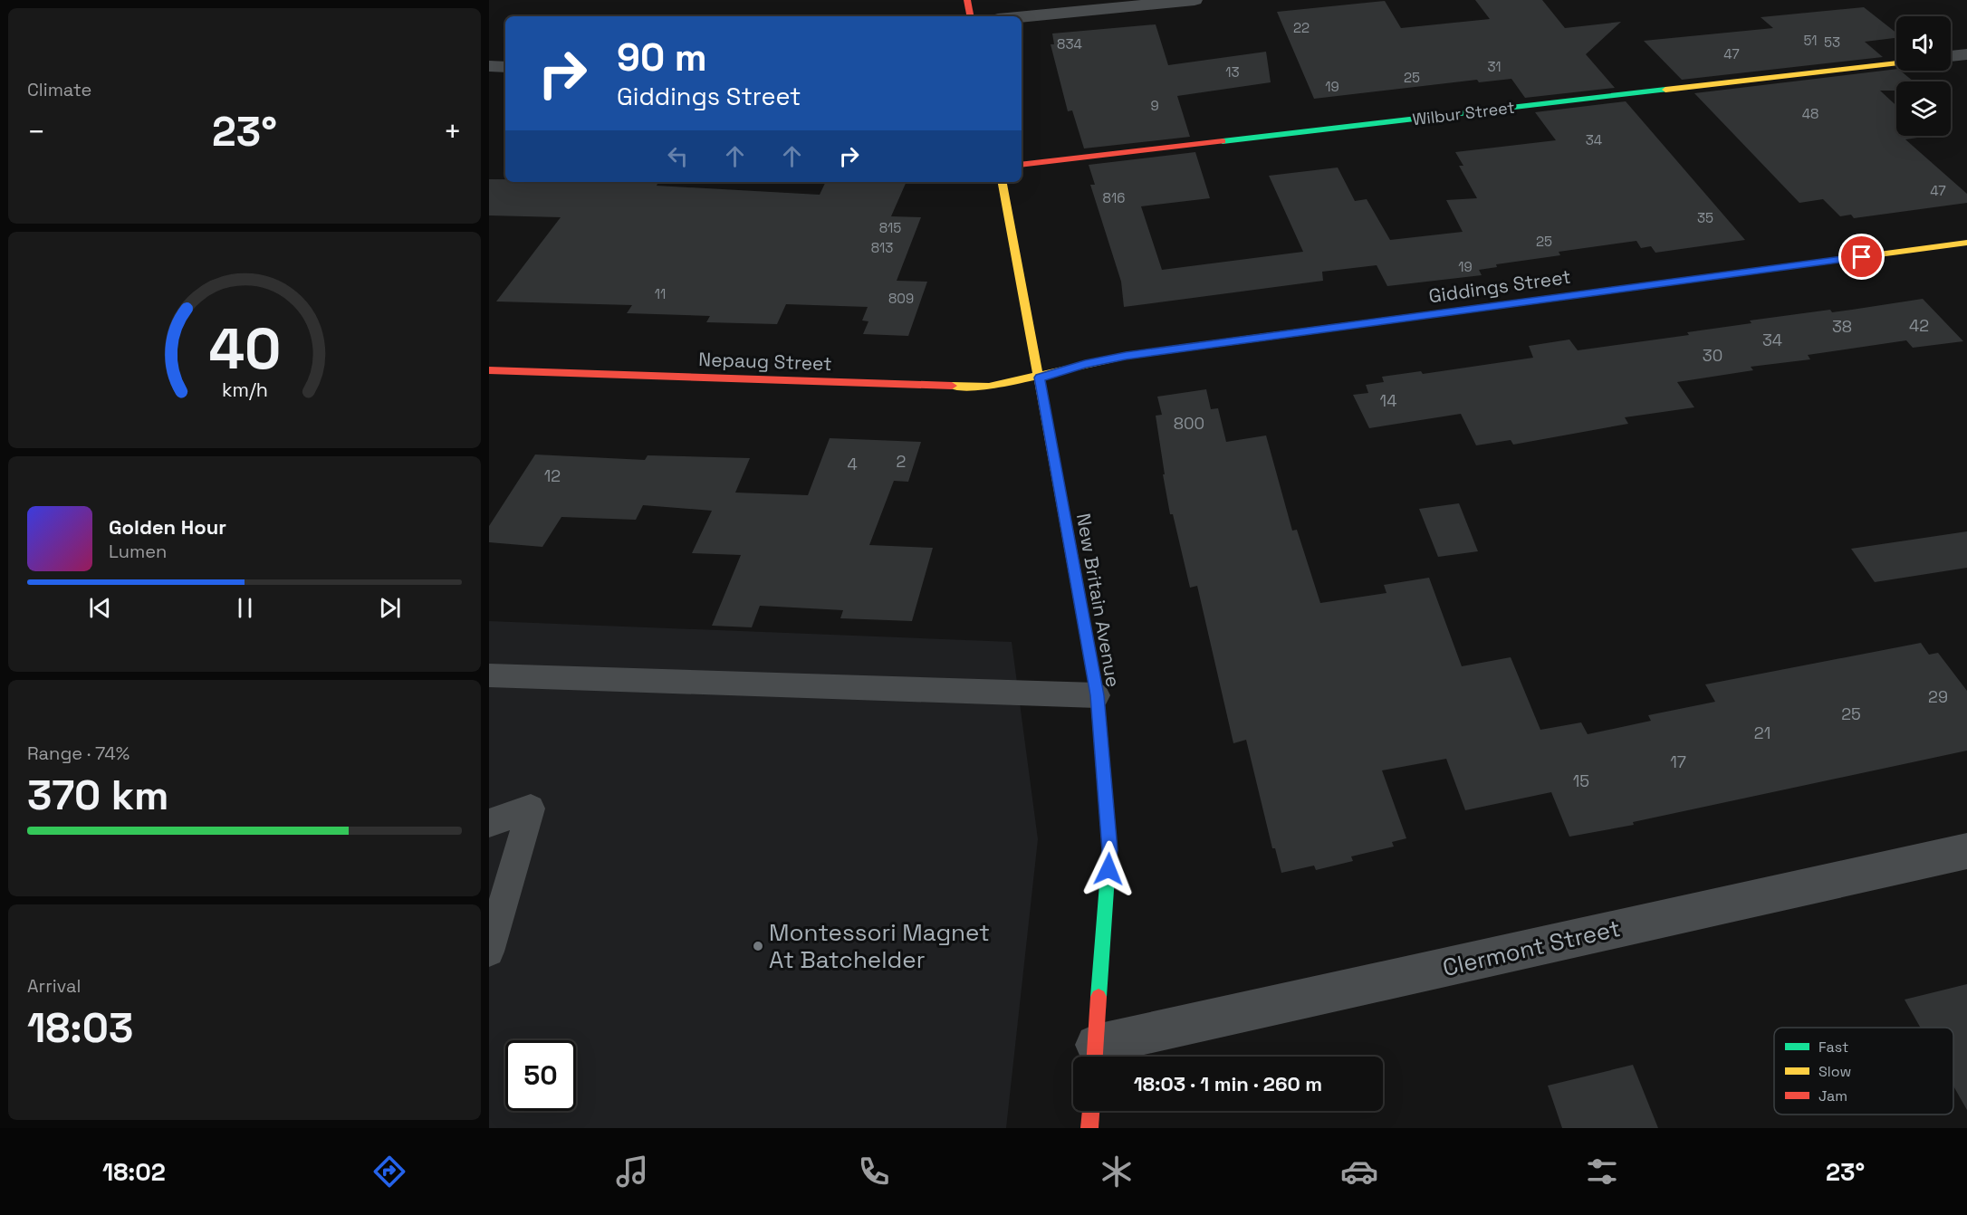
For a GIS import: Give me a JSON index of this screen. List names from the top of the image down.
{
  "streets": {
    "street": [
      "Wilbur Street",
      "Giddings Street",
      "Nepaug Street",
      "New Britain Avenue",
      "Clermont Street"
    ]
  },
  "crossings": [
    ["Giddings Street", "Nepaug Street"],
    ["Giddings Street", "New Britain Avenue"],
    ["Nepaug Street", "New Britain Avenue"],
    ["New Britain Avenue", "Clermont Street"]
  ],
  "places": ["Montessori Magnet At Batchelder"],
  "house_numbers": [
    "22",
    "51",
    "53",
    "834",
    "47",
    "31",
    "13",
    "25",
    "19",
    "9",
    "48",
    "34",
    "47",
    "816",
    "35",
    "815",
    "25",
    "813",
    "19",
    "11",
    "809",
    "42",
    "38",
    "34",
    "30",
    "14",
    "800",
    "2",
    "4",
    "12",
    "29",
    "25",
    "21",
    "17",
    "15"
  ],
  "legend": ["Fast", "Slow", "Jam"],
  "page": {
    "tile": [
      "Climate",
      ["Range · 74%", "370 km"],
      ["Arrival", "18:03"]
    ],
    "turn": ["90 m", "Giddings Street"],
    "heat": ["−", "23°", "+"],
    "song": ["Golden Hour", "Lumen"],
    "limit": "50",
    "trip": "18:03 · 1 min · 260 m",
    "tabs": ["18:02", "23°"],
    "gauge": ["40", "km/h"]
  }
}
